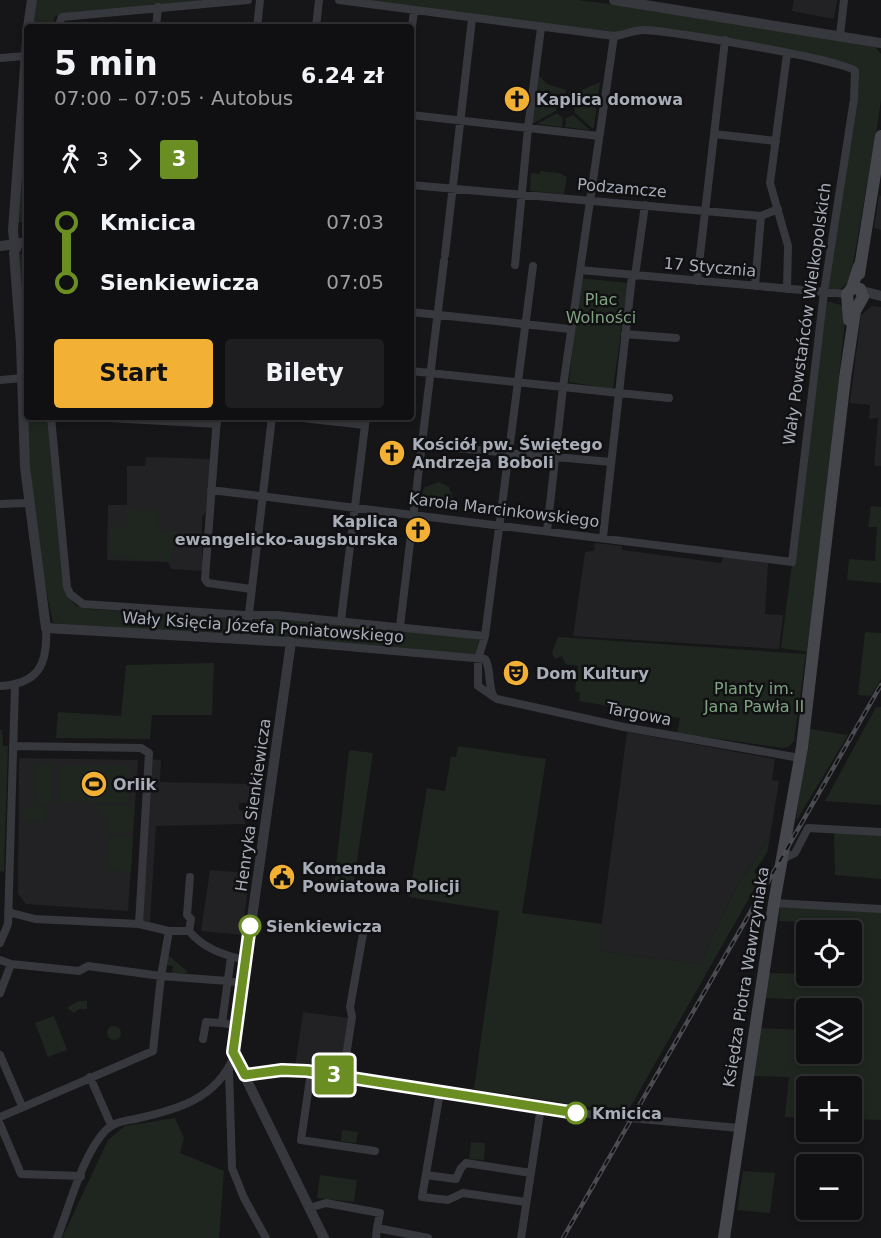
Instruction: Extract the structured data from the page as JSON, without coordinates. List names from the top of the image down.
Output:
{
  "streets": {
    "main road": ["Księdza Piotra Wawrzyniaka"],
    "street": [
      "Podzamcze",
      "17 Stycznia",
      "Wały Powstańców Wielkopolskich",
      "Karola Marcinkowskiego",
      "Wały Księcia Józefa Poniatowskiego",
      "Targowa",
      "Henryka Sienkiewicza"
    ]
  },
  "crossings": [
    ["17 Stycznia", "Wały Powstańców Wielkopolskich"],
    ["Wały Powstańców Wielkopolskich", "Karola Marcinkowskiego"],
    ["Wały Księcia Józefa Poniatowskiego", "Targowa"],
    ["Wały Księcia Józefa Poniatowskiego", "Henryka Sienkiewicza"],
    ["Targowa", "Księdza Piotra Wawrzyniaka"]
  ],
  "parks": ["Plac Wolności", "Planty im. Jana Pawła II"],
  "places": {
    "church": ["Kaplica domowa", "Kościół pw. Świętego Andrzeja Boboli", "Kaplica ewangelicko-augsburska"],
    "theatre": ["Dom Kultury"],
    "sports": ["Orlik"],
    "public building": ["Komenda Powiatowa Policji"],
    "other": ["Sienkiewicza", "Kmicica"]
  },
  "lines": ["bus line 3"],
  "page": {
    "on_map": "3",
    "heading": ["5 min", "07:00 – 07:05 · Autobus", "6.24 zł"],
    "legs": ["3", "3"],
    "list": [
      {
        "name": "Kmicica",
        "value": "07:03"
      },
      {
        "name": "Sienkiewicza",
        "value": "07:05"
      }
    ],
    "buttons": ["Start", "Bilety"],
    "map_buttons": ["+", "−"]
  }
}
